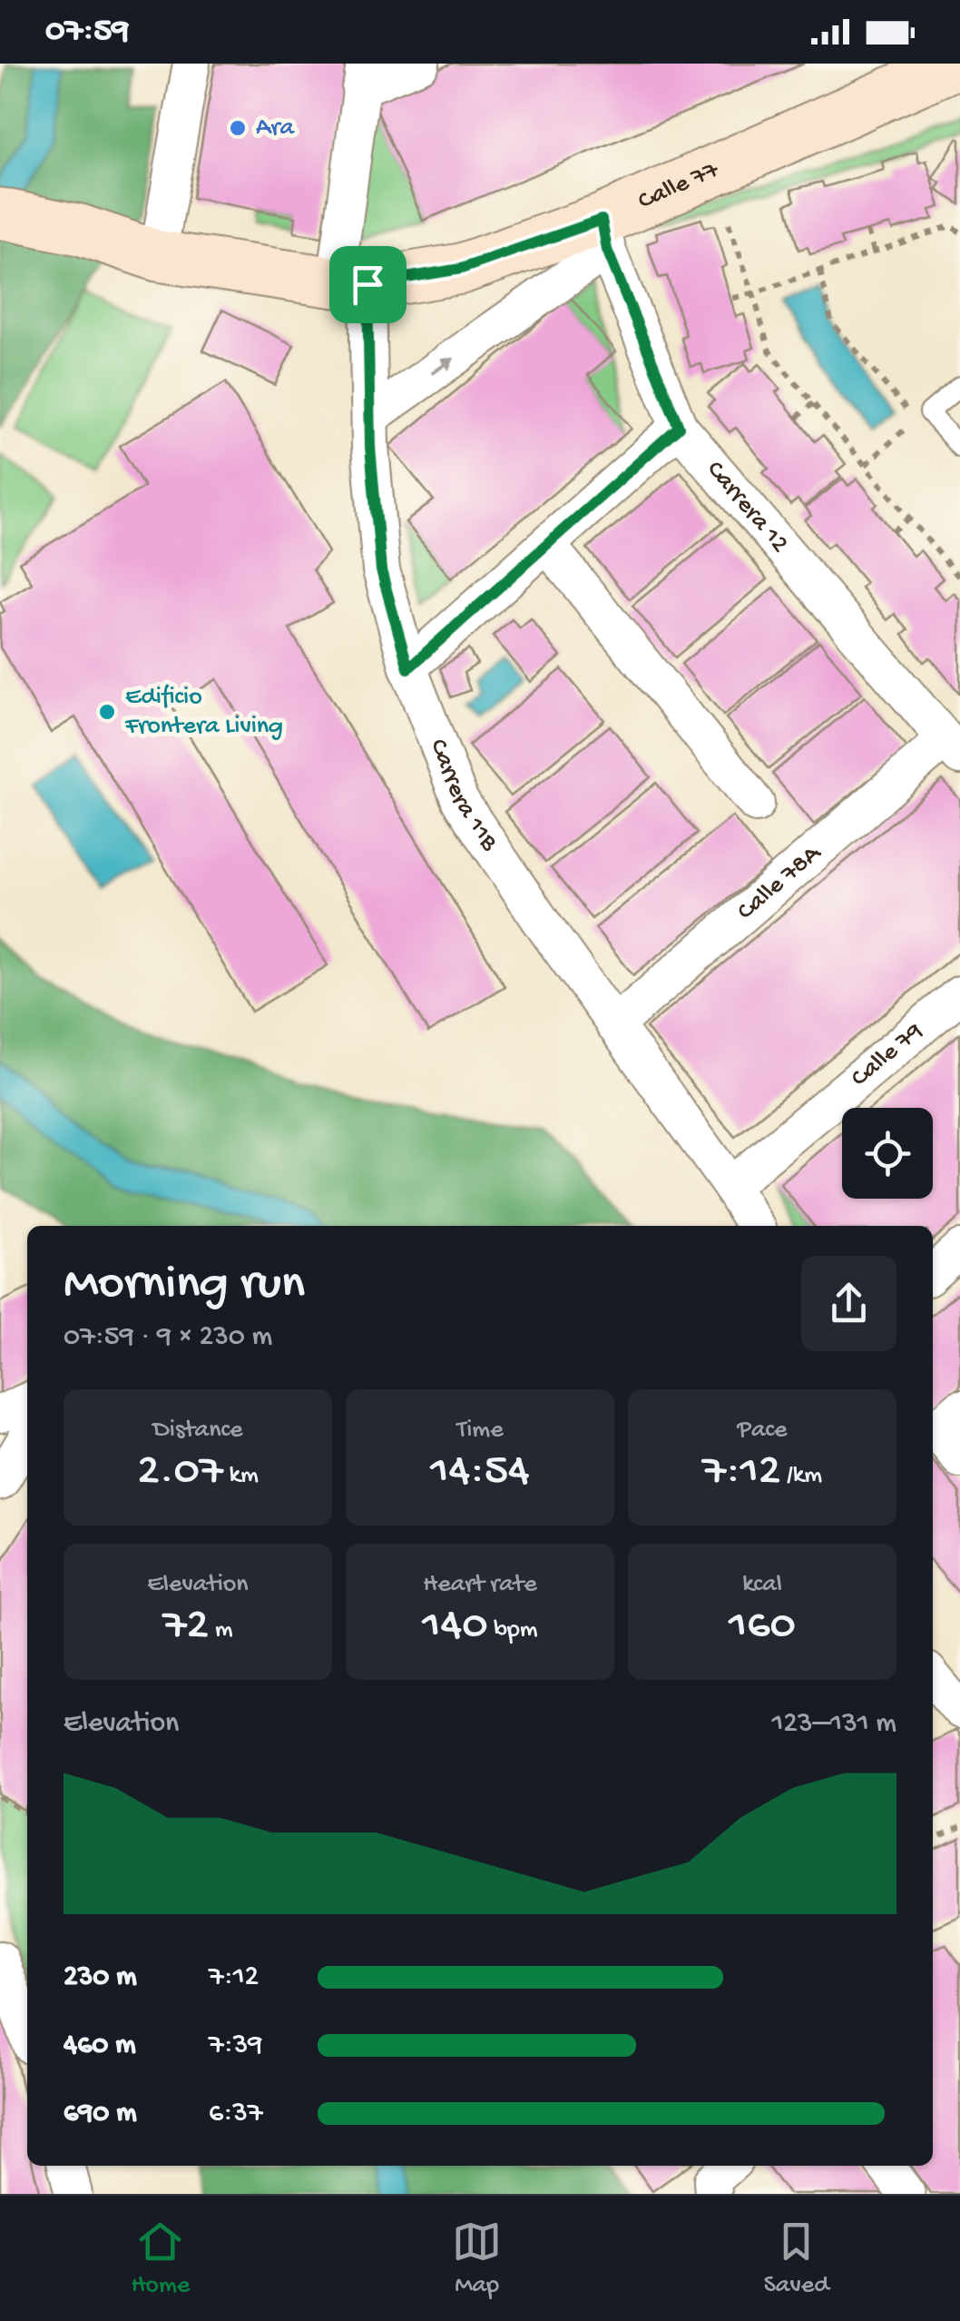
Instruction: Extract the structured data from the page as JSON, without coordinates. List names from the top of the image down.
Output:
{
  "streets": {
    "street": [
      "Calle 77",
      "Carrera 12",
      "Carrera 11B",
      "Calle 78A",
      "Calle 79"
    ]
  },
  "crossings": [
    ["Calle 77", "Carrera 12"],
    ["Calle 77", "Carrera 11B"],
    ["Carrera 12", "Calle 78A"],
    ["Carrera 11B", "Calle 78A"],
    ["Carrera 11B", "Calle 79"]
  ],
  "places": ["Ara", "Edificio Frontera Living"],
  "page": {
    "status": "07:59",
    "heading": ["Morning run", "07:59 · 9 × 230 m"],
    "stats": [
      ["Distance", "2.07 km"],
      ["Time", "14:54"],
      ["Pace", "7:12 /km"],
      ["Elevation", "72 m"],
      ["Heart rate", "140 bpm"],
      ["kcal", "160"]
    ],
    "chart": ["Elevation", "123–131 m"],
    "list": [
      {
        "name": "230 m",
        "note": "7:12"
      },
      {
        "name": "460 m",
        "note": "7:39"
      },
      {
        "name": "690 m",
        "note": "6:37"
      }
    ],
    "tabs": ["Home", "Map", "Saved"]
  }
}
